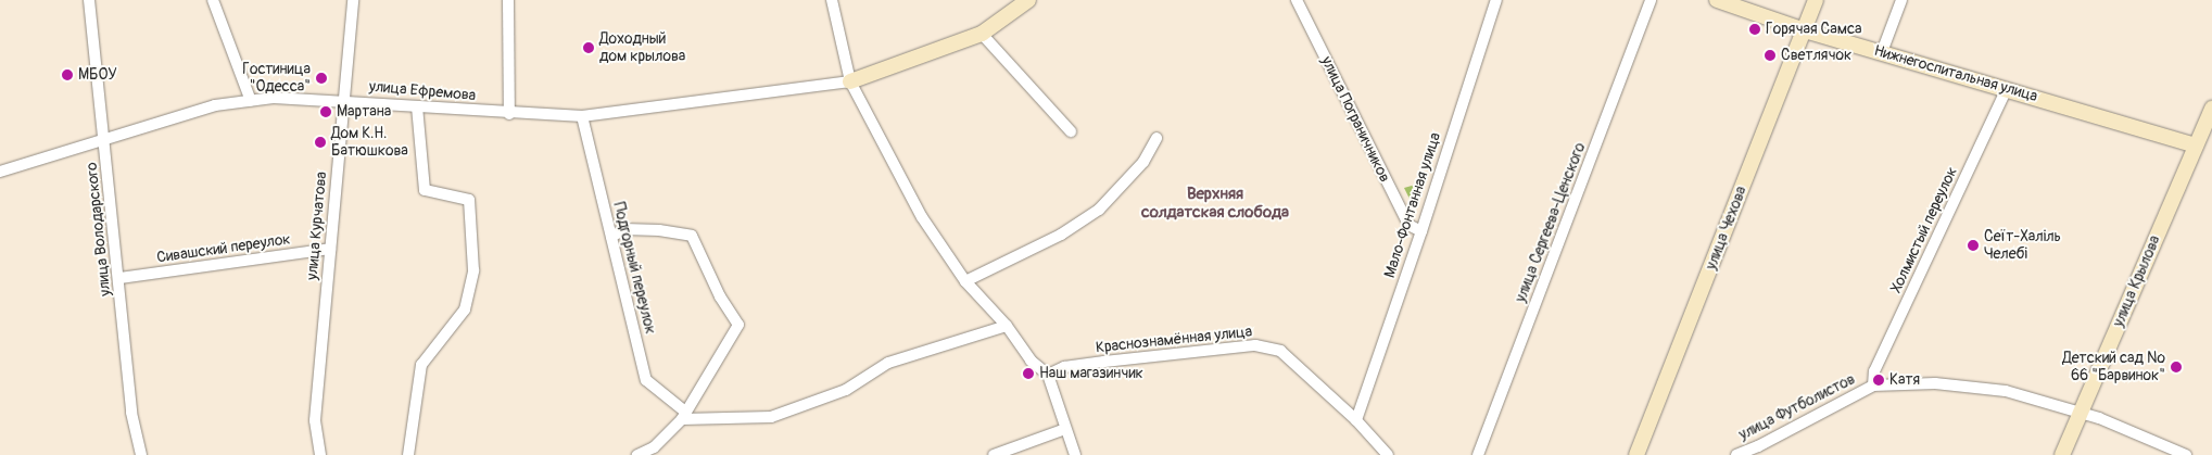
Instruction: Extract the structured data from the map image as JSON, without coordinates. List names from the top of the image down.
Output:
{
  "streets": {
    "main road": ["Нижнегоспитальная улица", "улица Чехова", "улица Крылова"],
    "street": [
      "улица Ефремова",
      "улица Пограничников",
      "Мало-Фонтанная улица",
      "улица Сергеева-Ценского",
      "улица Курчатова",
      "улица Володарского",
      "Холмистый переулок",
      "Сивашский переулок",
      "Подгорный переулок",
      "Краснознамённая улица",
      "улица Футболистов"
    ]
  },
  "crossings": [
    ["Нижнегоспитальная улица", "улица Чехова"],
    ["Нижнегоспитальная улица", "Холмистый переулок"],
    ["Нижнегоспитальная улица", "улица Крылова"],
    ["улица Ефремова", "улица Курчатова"],
    ["улица Ефремова", "улица Володарского"],
    ["улица Ефремова", "Подгорный переулок"],
    ["улица Пограничников", "Мало-Фонтанная улица"],
    ["Мало-Фонтанная улица", "Краснознамённая улица"],
    ["улица Курчатова", "Сивашский переулок"],
    ["улица Володарского", "Сивашский переулок"],
    ["Холмистый переулок", "улица Футболистов"],
    ["улица Крылова", "улица Футболистов"]
  ],
  "districts": ["Верхняя солдатская слобода"],
  "places": [
    "Горячая Самса",
    "Доходный дом крылова",
    "Светлячок",
    "МБОУ",
    "Гостиница \"Одесса\"",
    "Мартана",
    "Дом К.Н. Батюшкова",
    "Сеїт-Халіль Челебі",
    "Детский сад № 66 \"Барвинок\"",
    "Наш магазинчик",
    "Катя"
  ]
}
